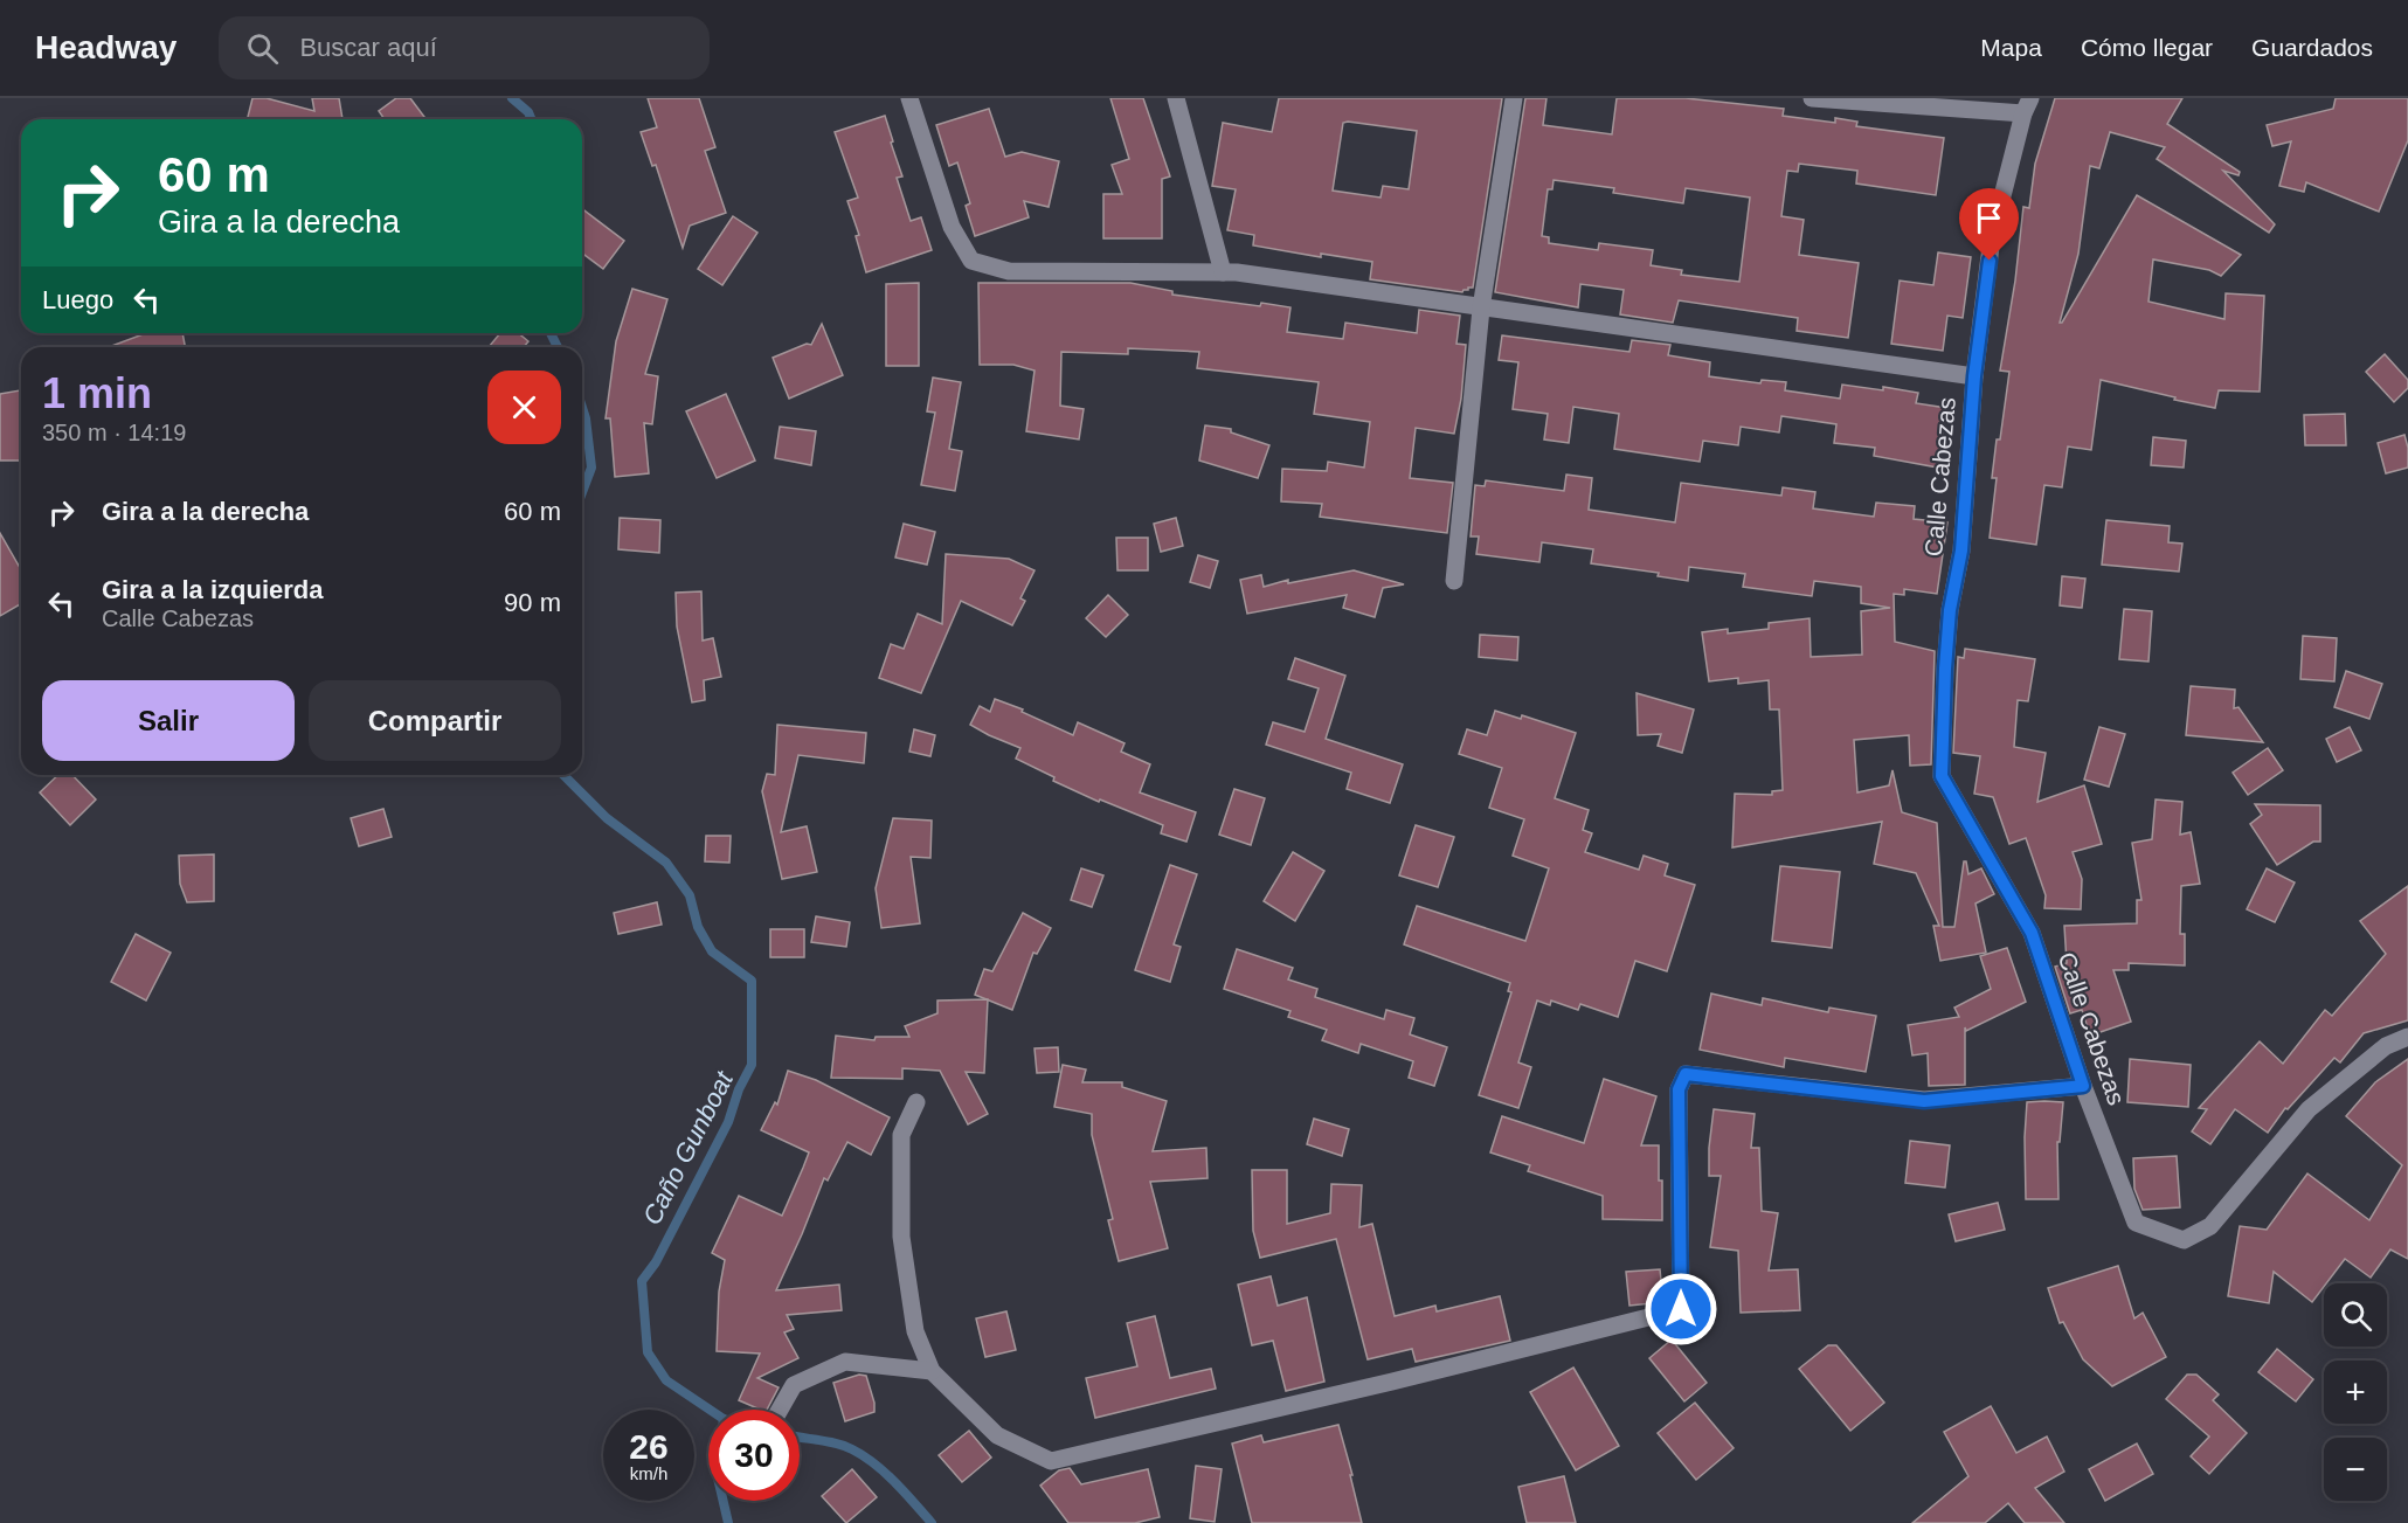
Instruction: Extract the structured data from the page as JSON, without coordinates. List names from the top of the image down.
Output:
{
  "streets": {
    "street": ["Calle Cabezas"]
  },
  "water": ["Caño Gunboat"],
  "page": {
    "header": "Headway",
    "search": "Buscar aquí",
    "nav": ["Mapa", "Cómo llegar", "Guardados"],
    "turn": ["60 m", "Gira a la derecha"],
    "then": "Luego",
    "heading": ["1 min", "350 m · 14:19"],
    "list": [
      {
        "name": "Gira a la derecha",
        "value": "60 m"
      },
      {
        "name": "Gira a la izquierda",
        "note": "Calle Cabezas",
        "value": "90 m"
      }
    ],
    "buttons": ["Salir", "Compartir"],
    "map_buttons": ["+", "−"],
    "speed": "26 km/h",
    "limit": "30"
  }
}
